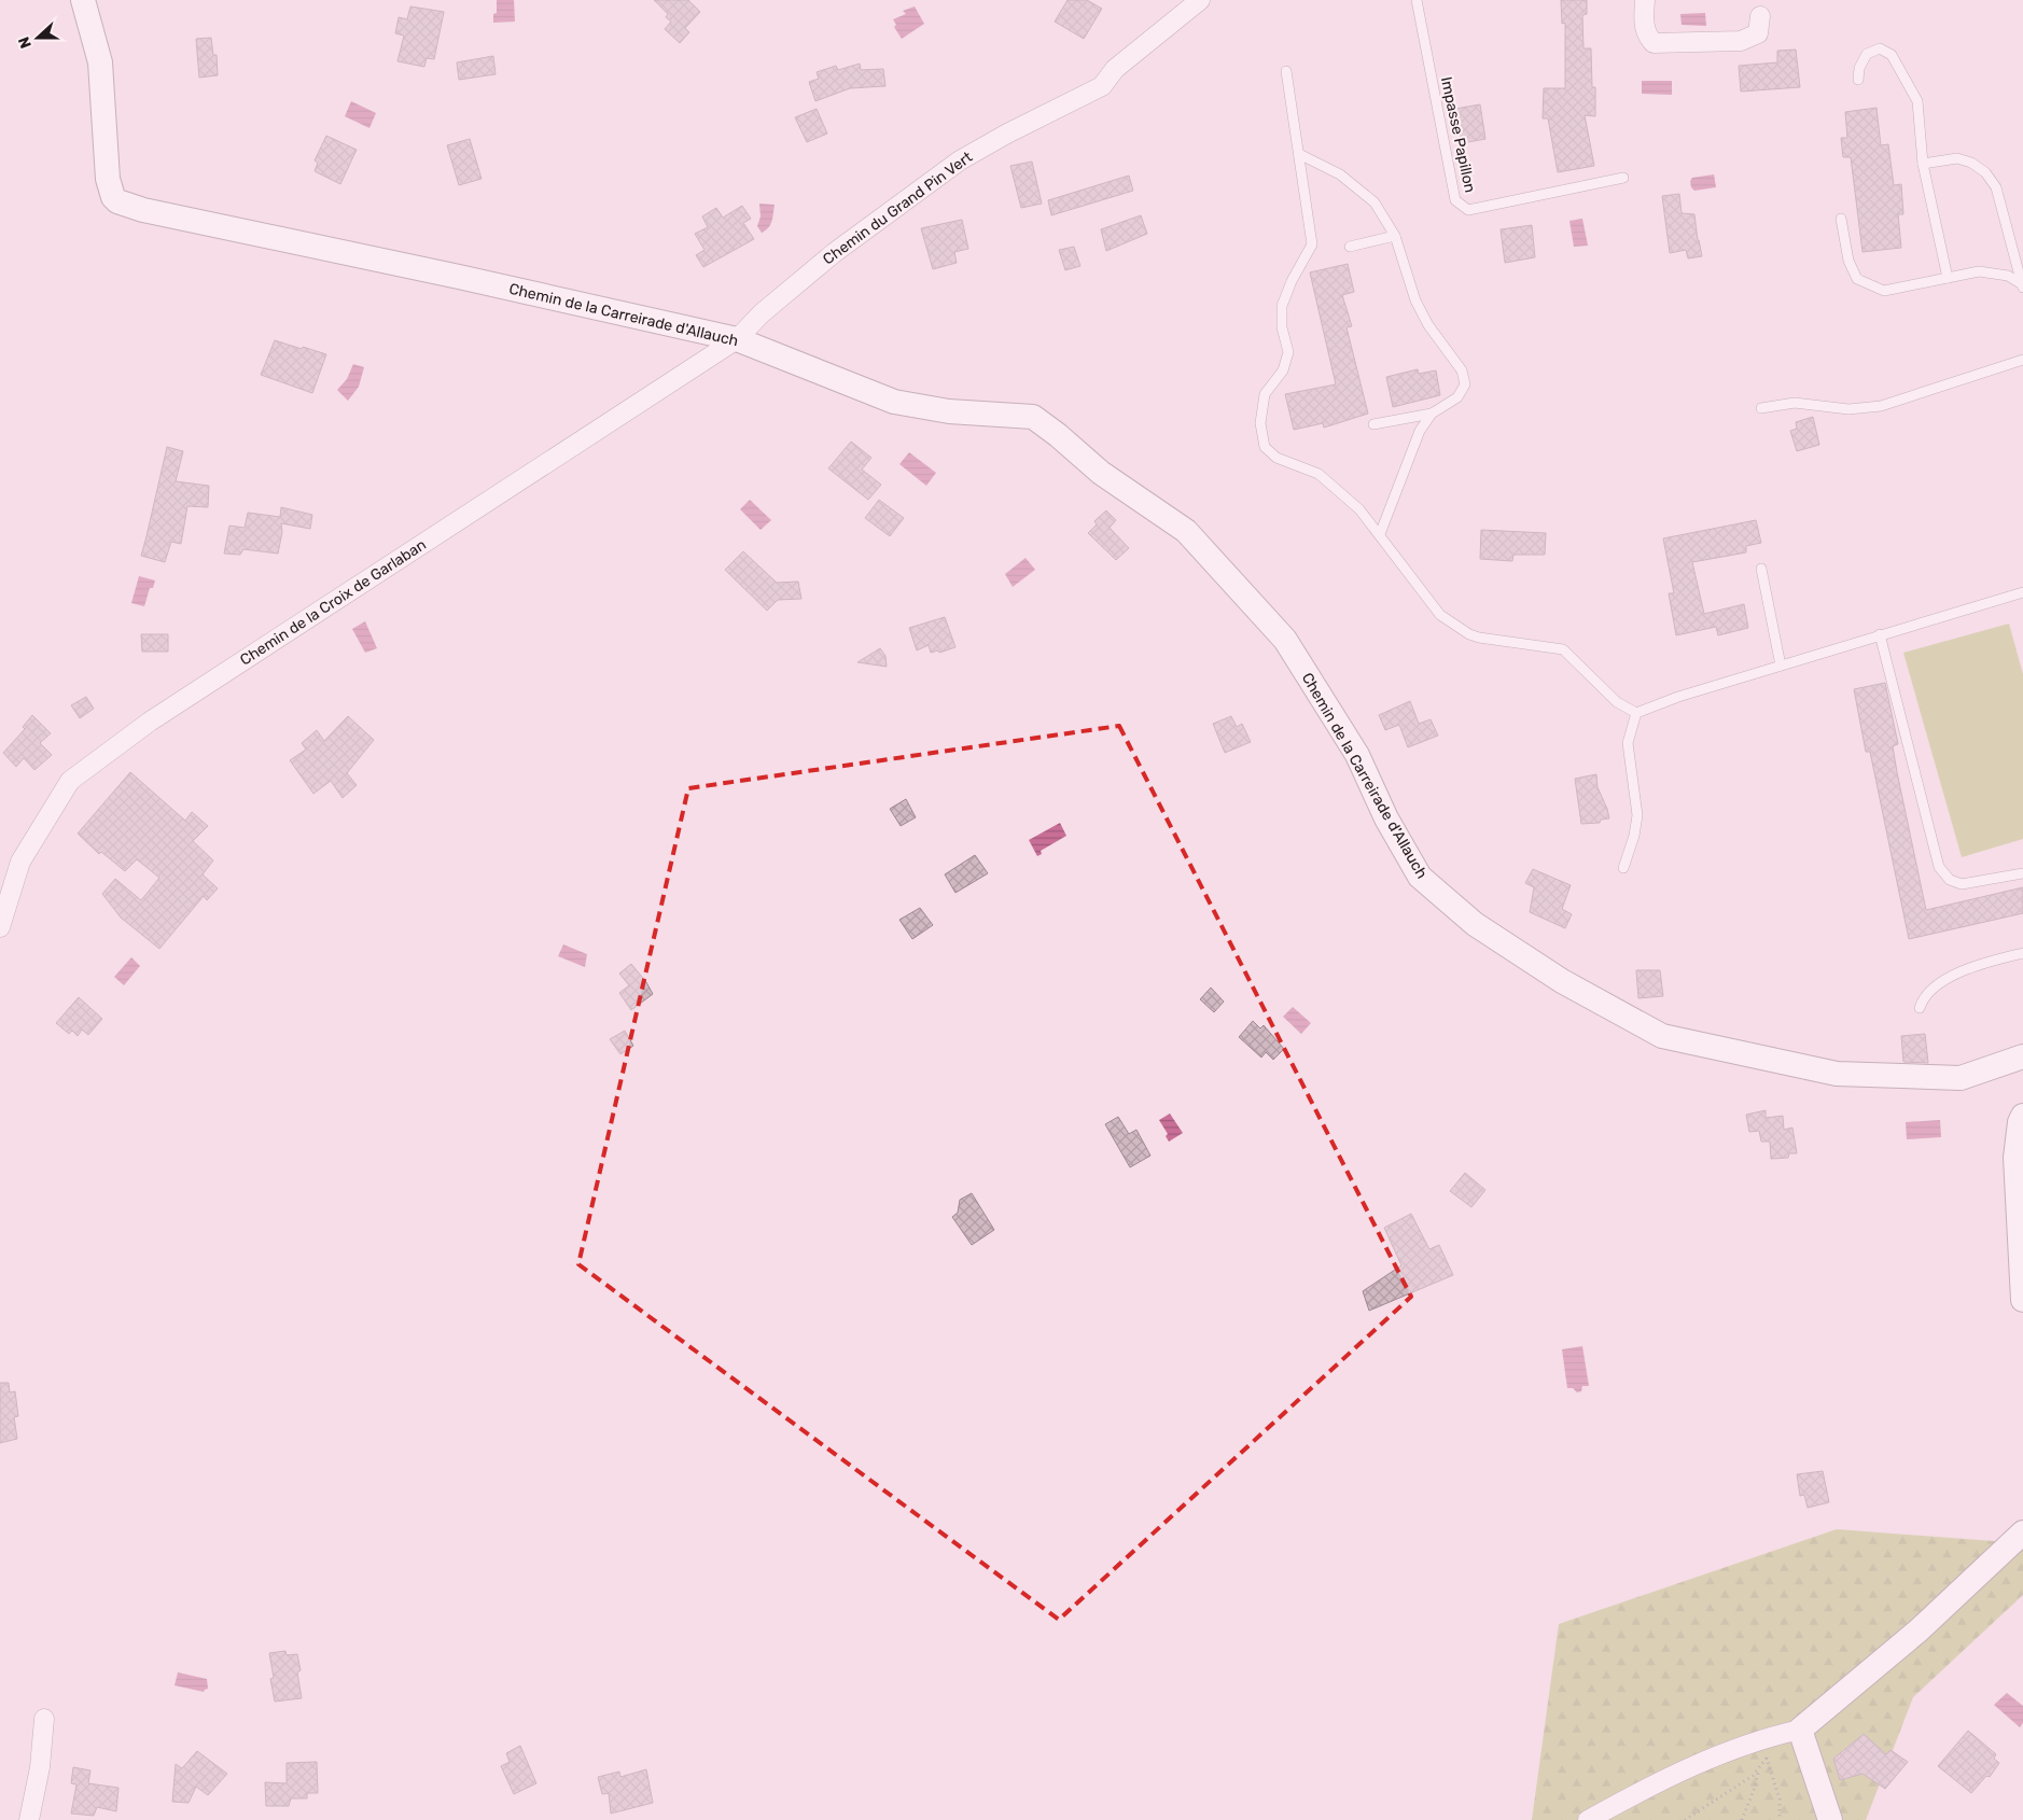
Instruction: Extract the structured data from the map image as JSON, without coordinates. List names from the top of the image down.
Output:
{
  "streets": {
    "street": ["Chemin du Grand Pin Vert", "Chemin de la Carreirade d'Allauch", "Chemin de la Croix de Garlaban"],
    "lane": ["Impasse Papillon"]
  },
  "crossings": [
    ["Chemin du Grand Pin Vert", "Chemin de la Carreirade d'Allauch"],
    ["Chemin du Grand Pin Vert", "Chemin de la Croix de Garlaban"],
    ["Chemin de la Carreirade d'Allauch", "Chemin de la Croix de Garlaban"]
  ],
  "north": "left"
}
